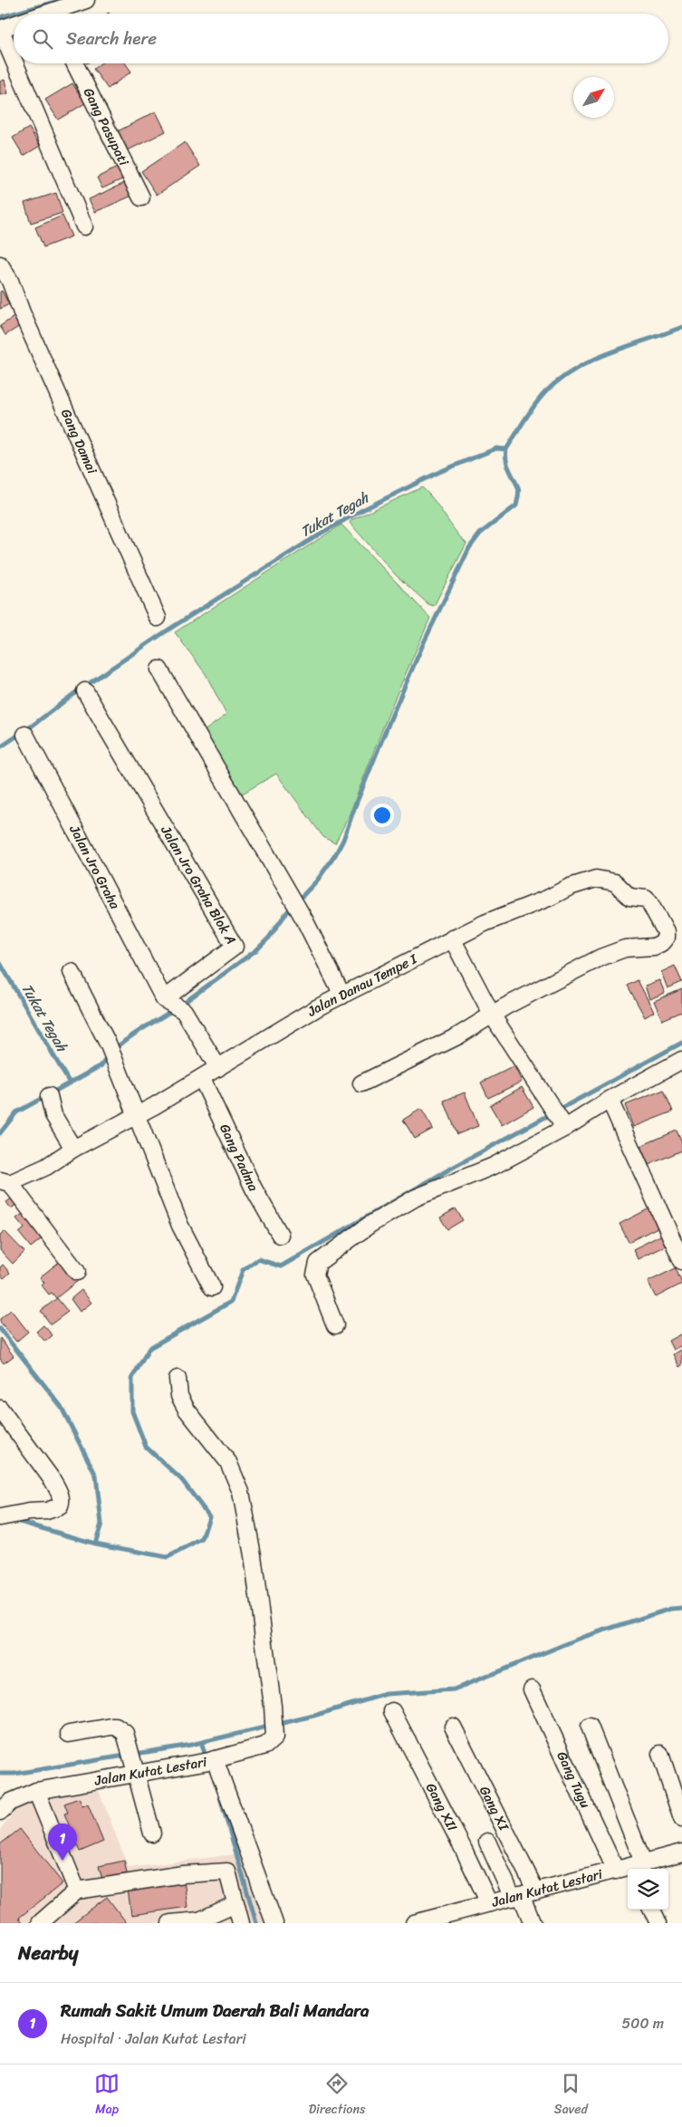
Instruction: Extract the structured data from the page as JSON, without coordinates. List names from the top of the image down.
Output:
{
  "streets": {
    "street": [
      "Gang Pasupati",
      "Gang Damai",
      "Jalan Jro Graha",
      "Jalan Jro Graha Blok A",
      "Jalan Danau Tempe I",
      "Gang Padma",
      "Jalan Kutat Lestari",
      "Gang Tugu",
      "Gang XII",
      "Gang XI"
    ]
  },
  "crossings": [
    ["Jalan Jro Graha", "Jalan Jro Graha Blok A"],
    ["Jalan Danau Tempe I", "Gang Padma"],
    ["Jalan Kutat Lestari", "Gang Tugu"],
    ["Jalan Kutat Lestari", "Gang XII"],
    ["Jalan Kutat Lestari", "Gang XI"]
  ],
  "water": ["Tukat Tegah"],
  "north": "top right",
  "page": {
    "search": "Search here",
    "pins": "1",
    "heading": "Nearby",
    "list": [
      {
        "mark": "1",
        "name": "Rumah Sakit Umum Daerah Bali Mandara",
        "note": "Hospital · Jalan Kutat Lestari",
        "value": "500 m"
      }
    ],
    "nav": ["Map", "Directions", "Saved"]
  }
}
